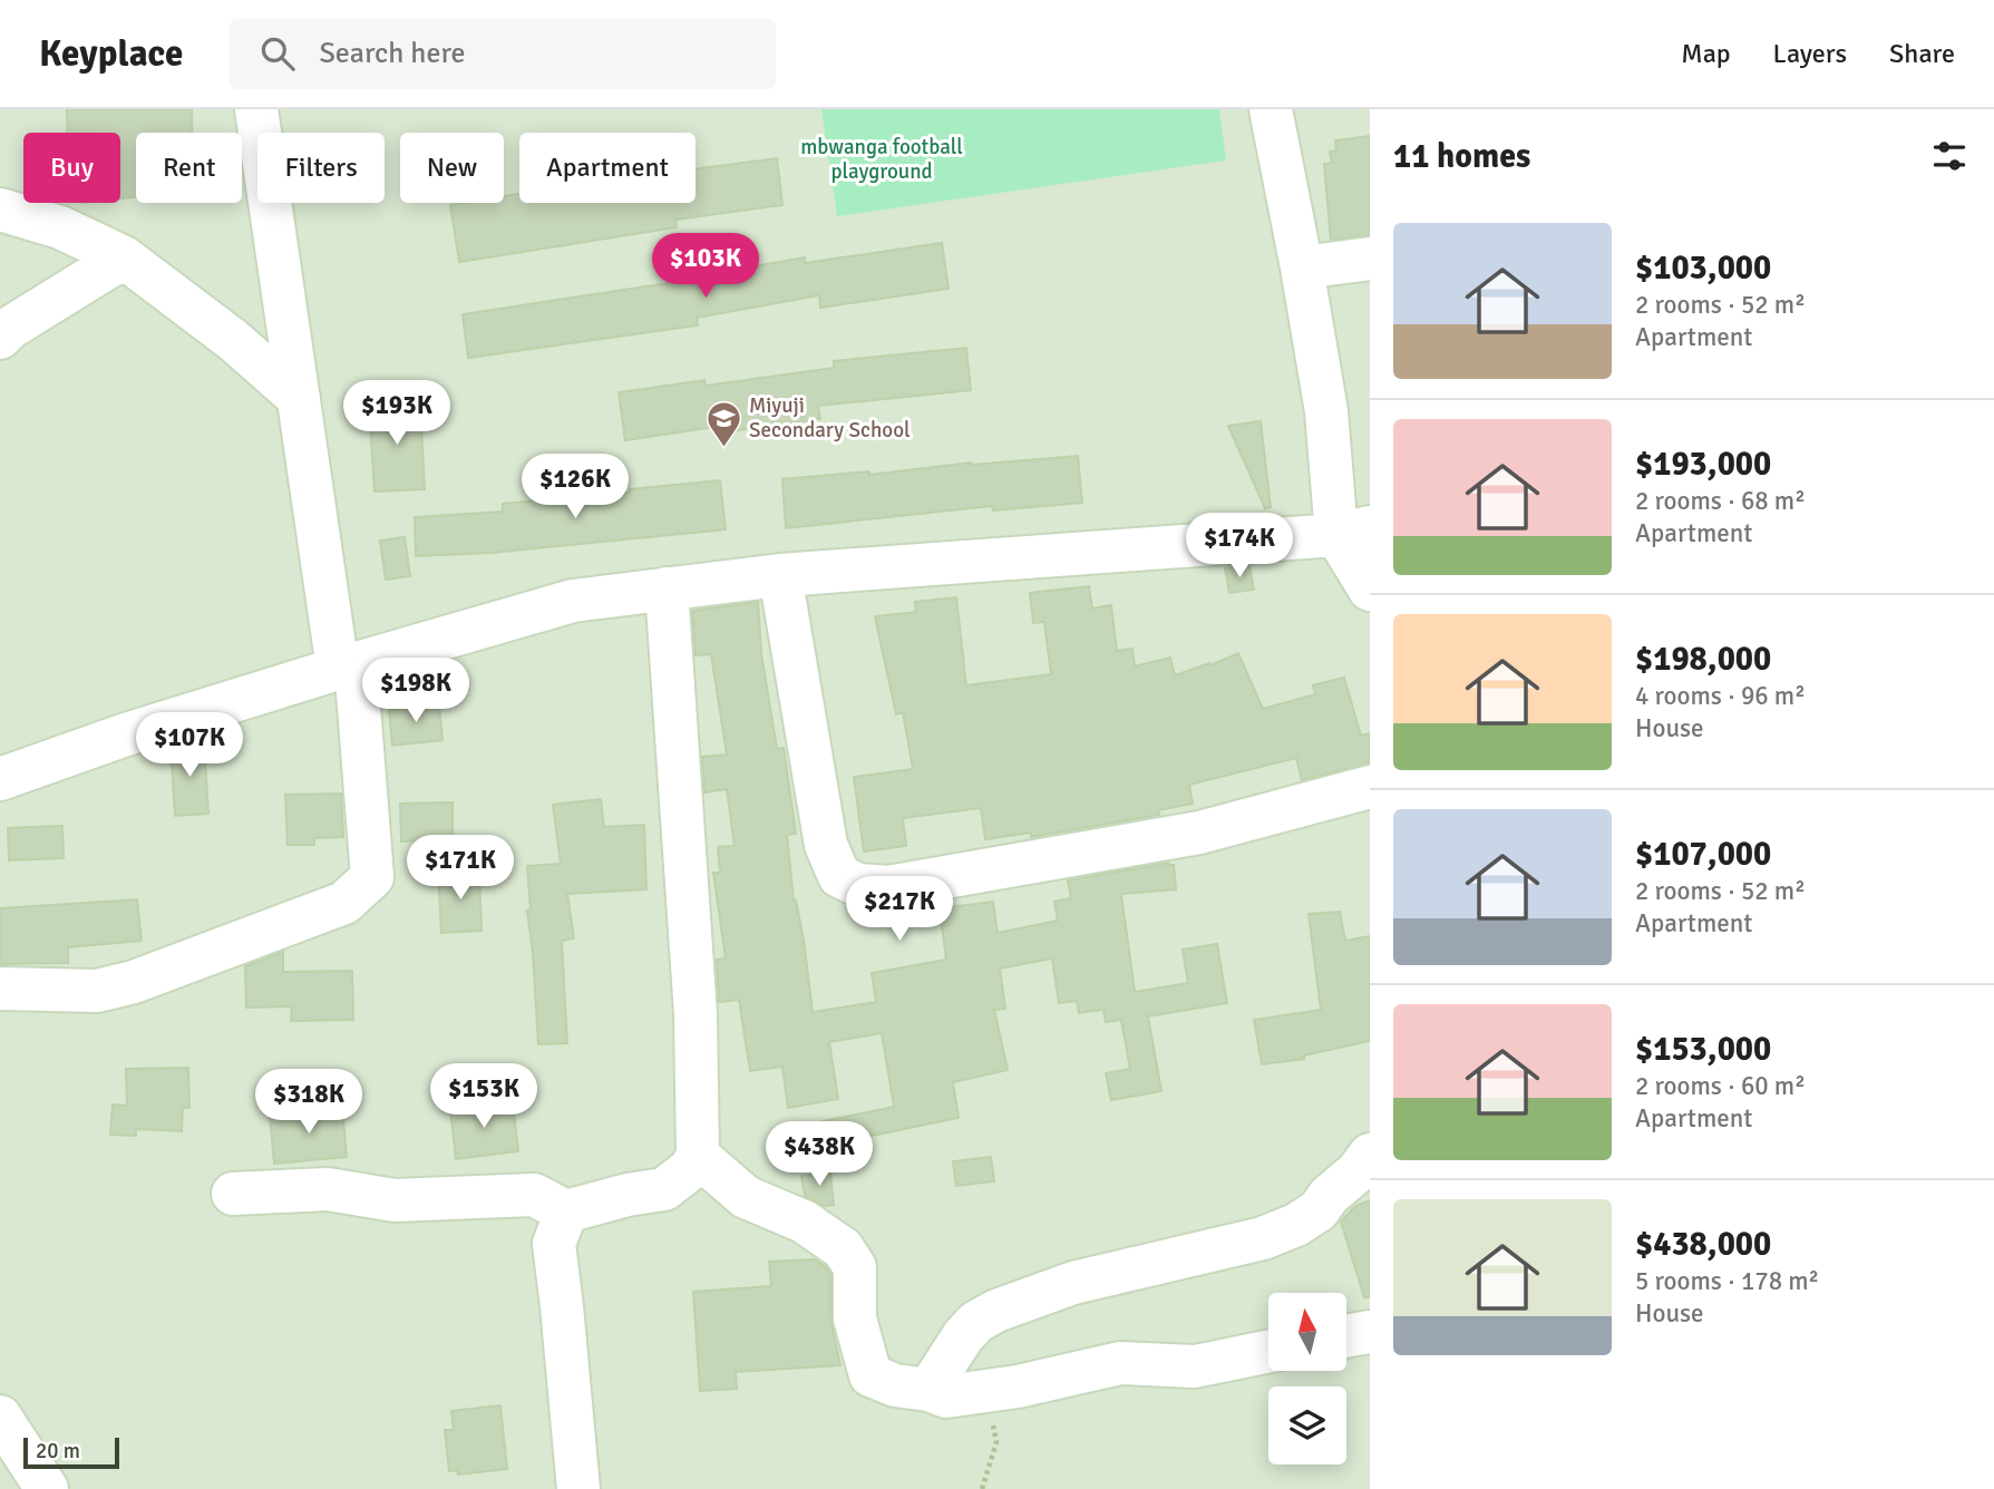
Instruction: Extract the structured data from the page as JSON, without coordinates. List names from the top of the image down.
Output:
{
  "parks": ["mbwanga football playground"],
  "places": {
    "school or university": ["Miyuji Secondary School"]
  },
  "scale_bar": "20 m",
  "north": "top",
  "page": {
    "header": "Keyplace",
    "search": "Search here",
    "nav": ["Map", "Layers", "Share"],
    "heading": "11 homes",
    "chip": [
      "Buy",
      "Rent",
      "Filters",
      "New",
      "Apartment"
    ],
    "list": [
      {
        "name": "$103,000",
        "note": "2 rooms · 52 m² · Apartment"
      },
      {
        "name": "$193,000",
        "note": "2 rooms · 68 m² · Apartment"
      },
      {
        "name": "$198,000",
        "note": "4 rooms · 96 m² · House"
      },
      {
        "name": "$107,000",
        "note": "2 rooms · 52 m² · Apartment"
      },
      {
        "name": "$153,000",
        "note": "2 rooms · 60 m² · Apartment"
      },
      {
        "name": "$438,000",
        "note": "5 rooms · 178 m² · House"
      }
    ],
    "price": [
      "$103K",
      "$193K",
      "$126K",
      "$174K",
      "$198K",
      "$107K",
      "$171K",
      "$217K",
      "$153K",
      "$318K",
      "$438K"
    ],
    "scale": "20 m"
  }
}
